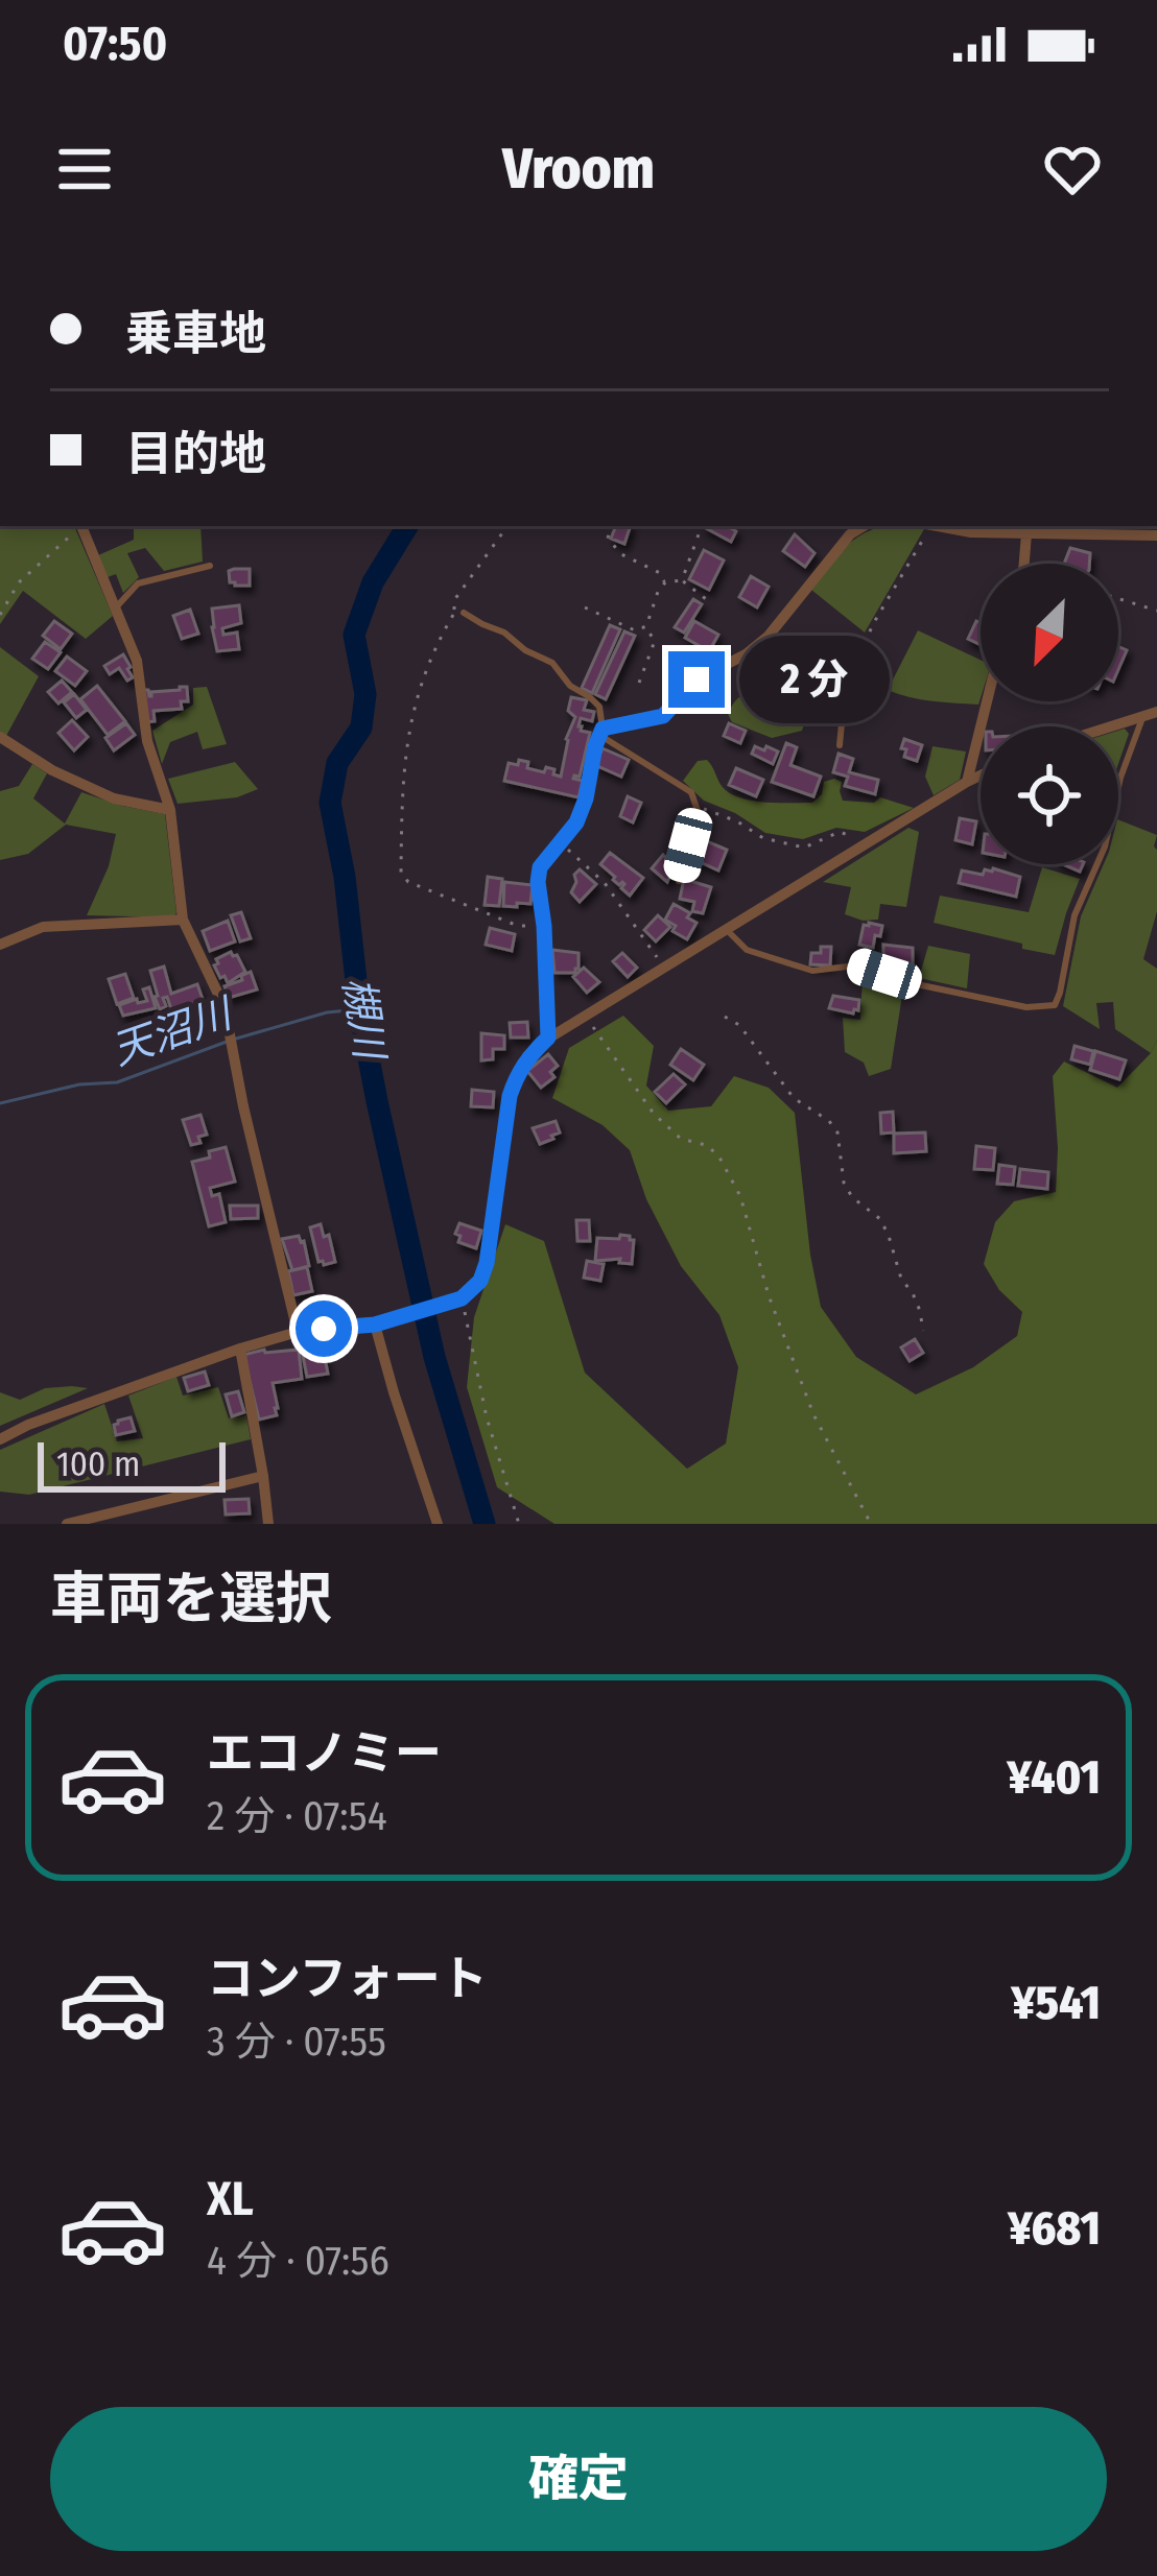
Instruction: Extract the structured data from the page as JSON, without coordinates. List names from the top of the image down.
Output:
{
  "water": ["槻川", "天沼川"],
  "scale_bar": "100 m",
  "north": "bottom left",
  "page": {
    "status": "07:50",
    "header": "Vroom",
    "banner": ["乗車地", "目的地"],
    "bubble": "2 分",
    "scale": "100 m",
    "heading": "車両を選択",
    "list": [
      {
        "name": "エコノミー",
        "note": "2 分 · 07:54",
        "value": "¥401"
      },
      {
        "name": "コンフォート",
        "note": "3 分 · 07:55",
        "value": "¥541"
      },
      {
        "name": "XL",
        "note": "4 分 · 07:56",
        "value": "¥681"
      }
    ],
    "buttons": "確定"
  }
}
